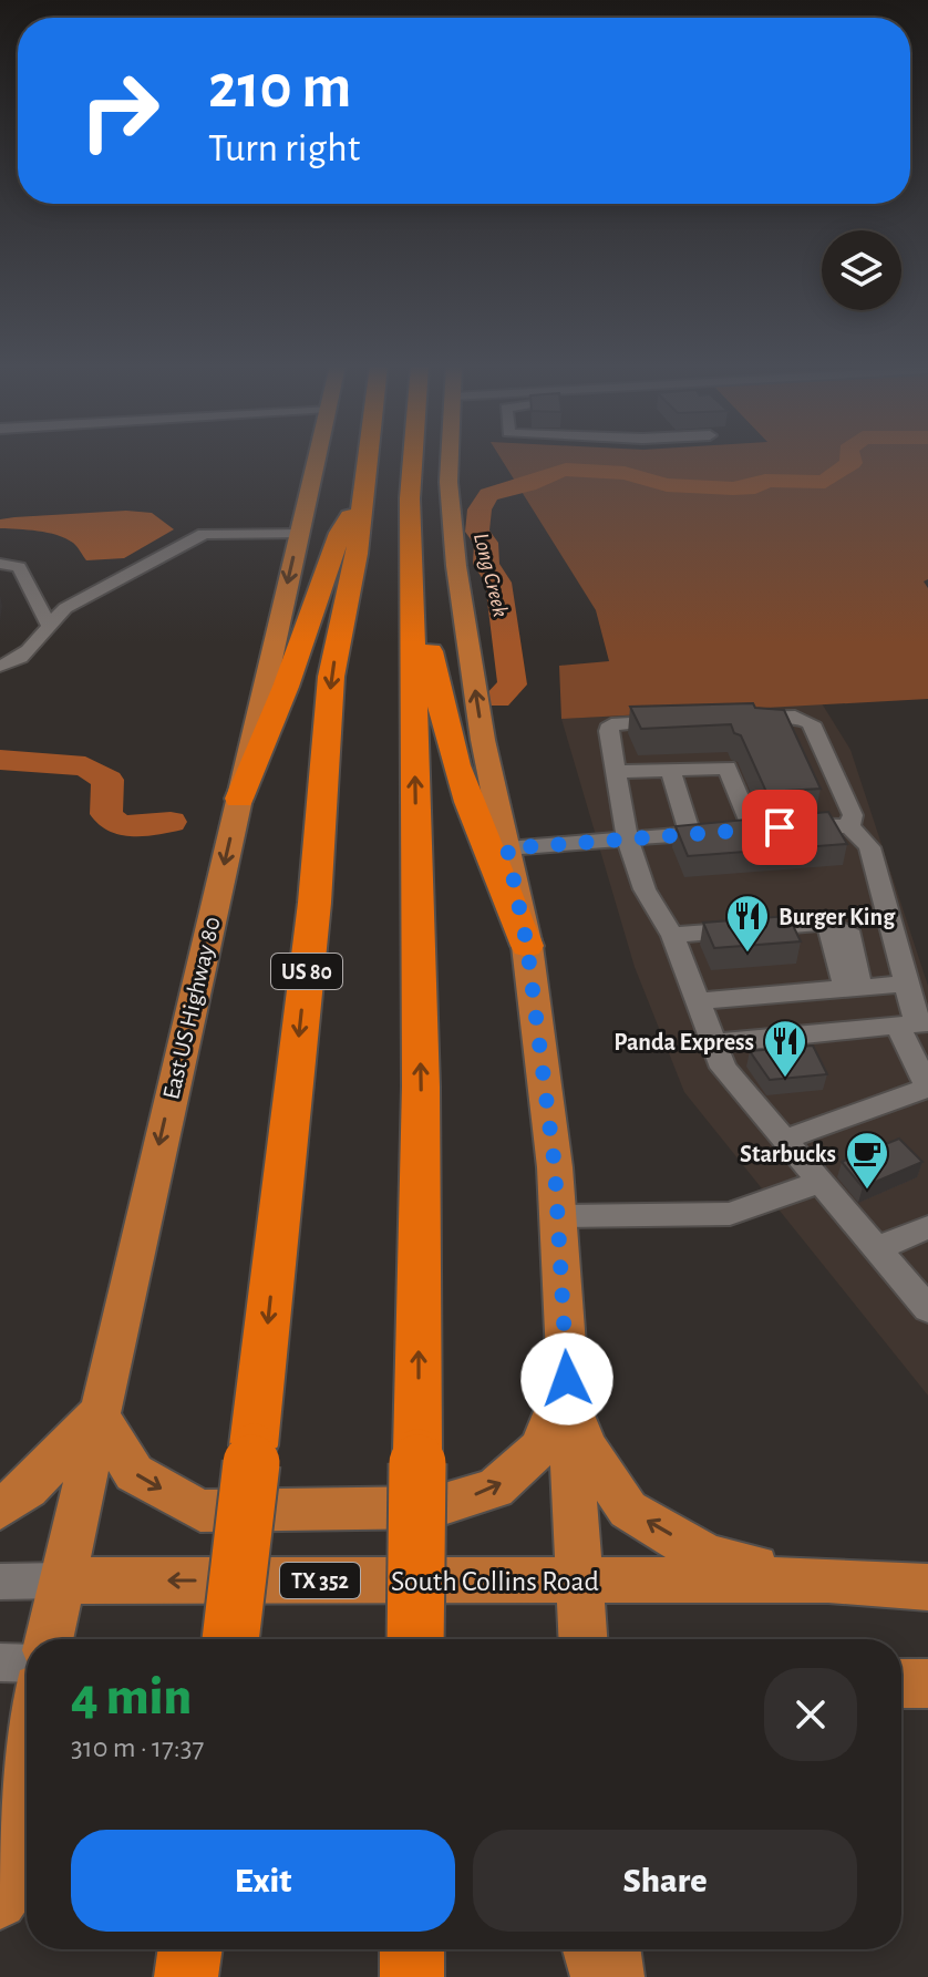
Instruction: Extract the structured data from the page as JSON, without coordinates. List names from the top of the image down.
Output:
{
  "streets": {
    "highway": ["US 80"],
    "main road": ["East US Highway 80", "TX 352", "South Collins Road"]
  },
  "crossings": [
    ["East US Highway 80", "South Collins Road"]
  ],
  "one_way": ["South Collins Road"],
  "water": ["Long Creek"],
  "places": {
    "restaurant": ["Burger King", "Panda Express"],
    "cafe": ["Starbucks"]
  },
  "page": {
    "turn": ["210 m", "Turn right"],
    "heading": ["4 min", "310 m · 17:37"],
    "buttons": ["Exit", "Share"]
  }
}
